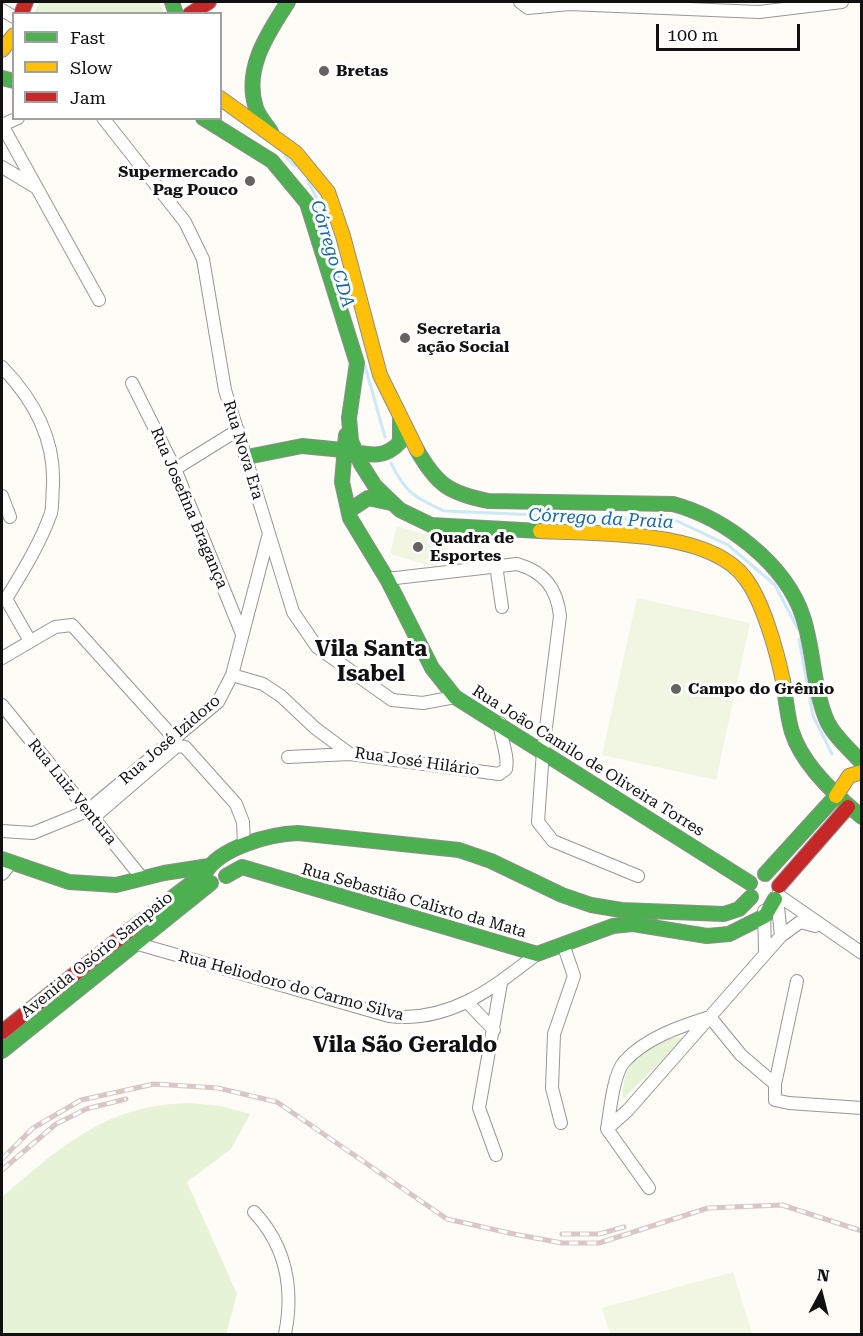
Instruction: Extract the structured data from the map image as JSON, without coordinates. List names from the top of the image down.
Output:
{
  "streets": {
    "street": [
      "Rua Nova Era",
      "Rua Josefina Bragança",
      "Rua José Izidoro",
      "Rua João Camilo de Oliveira Torres",
      "Rua José Hilário",
      "Rua Luiz Ventura",
      "Rua Sebastião Calixto da Mata",
      "Avenida Osório Sampaio",
      "Rua Heliodoro do Carmo Silva"
    ]
  },
  "crossings": [
    ["Rua Nova Era", "Rua José Izidoro"],
    ["Rua Nova Era", "Rua João Camilo de Oliveira Torres"],
    ["Rua Josefina Bragança", "Rua José Izidoro"],
    ["Rua José Izidoro", "Rua José Hilário"],
    ["Rua José Izidoro", "Rua Luiz Ventura"],
    ["Rua João Camilo de Oliveira Torres", "Rua José Hilário"],
    ["Rua João Camilo de Oliveira Torres", "Rua Sebastião Calixto da Mata"],
    ["Rua João Camilo de Oliveira Torres", "Avenida Osório Sampaio"],
    ["Rua Sebastião Calixto da Mata", "Avenida Osório Sampaio"],
    ["Rua Sebastião Calixto da Mata", "Rua Heliodoro do Carmo Silva"],
    ["Avenida Osório Sampaio", "Rua Heliodoro do Carmo Silva"]
  ],
  "districts": ["Vila Santa Isabel", "Vila São Geraldo"],
  "water": ["Córrego CDA", "Córrego da Praia"],
  "places": [
    "Bretas",
    "Supermercado Pag Pouco",
    "Secretaria ação Social",
    "Quadra de Esportes",
    "Campo do Grêmio"
  ],
  "legend": ["Fast", "Slow", "Jam"],
  "scale_bar": "100 m",
  "north": "top"
}
